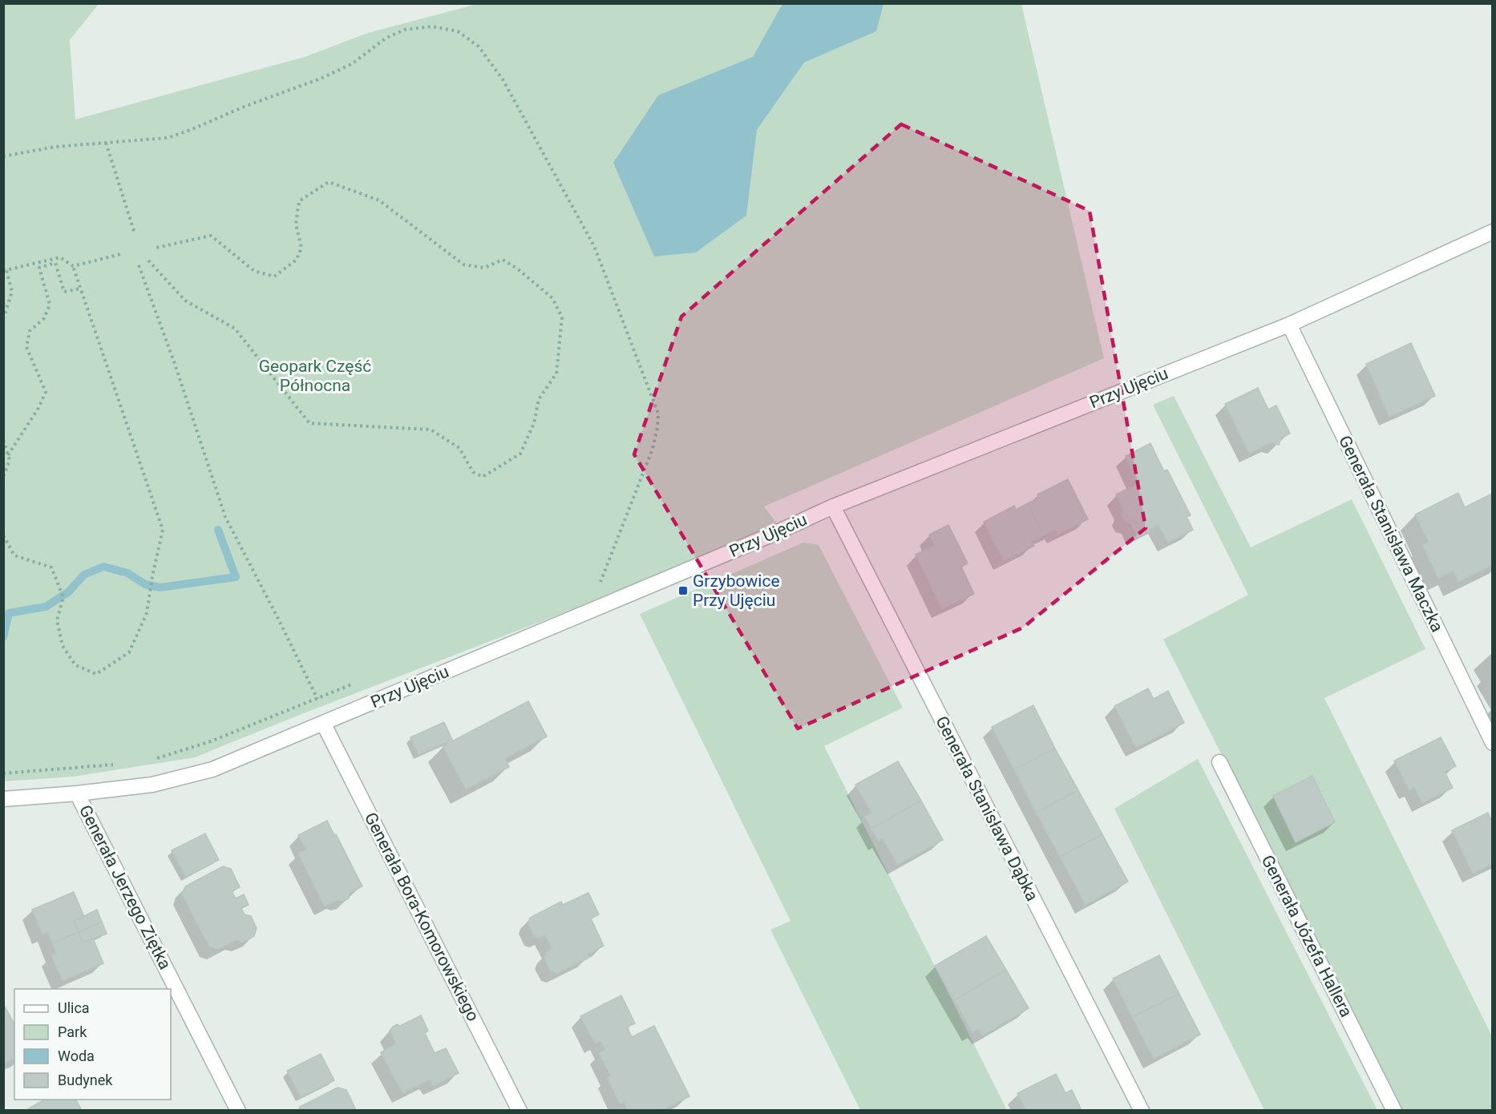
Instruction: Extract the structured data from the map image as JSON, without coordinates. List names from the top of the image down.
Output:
{
  "streets": {
    "street": [
      "Przy Ujęciu",
      "Generała Stanisława Maczka",
      "Generała Stanisława Dąbka",
      "Generała Jerzego Ziętka",
      "Generała Bora-Komorowskiego",
      "Generała Józefa Hallera"
    ]
  },
  "crossings": [
    ["Przy Ujęciu", "Generała Stanisława Maczka"],
    ["Przy Ujęciu", "Generała Stanisława Dąbka"],
    ["Przy Ujęciu", "Generała Jerzego Ziętka"],
    ["Przy Ujęciu", "Generała Bora-Komorowskiego"]
  ],
  "parks": ["Geopark Część Północna"],
  "places": {
    "transit": ["Grzybowice Przy Ujęciu"]
  },
  "legend": [
    "Ulica",
    "Park",
    "Woda",
    "Budynek"
  ]
}
